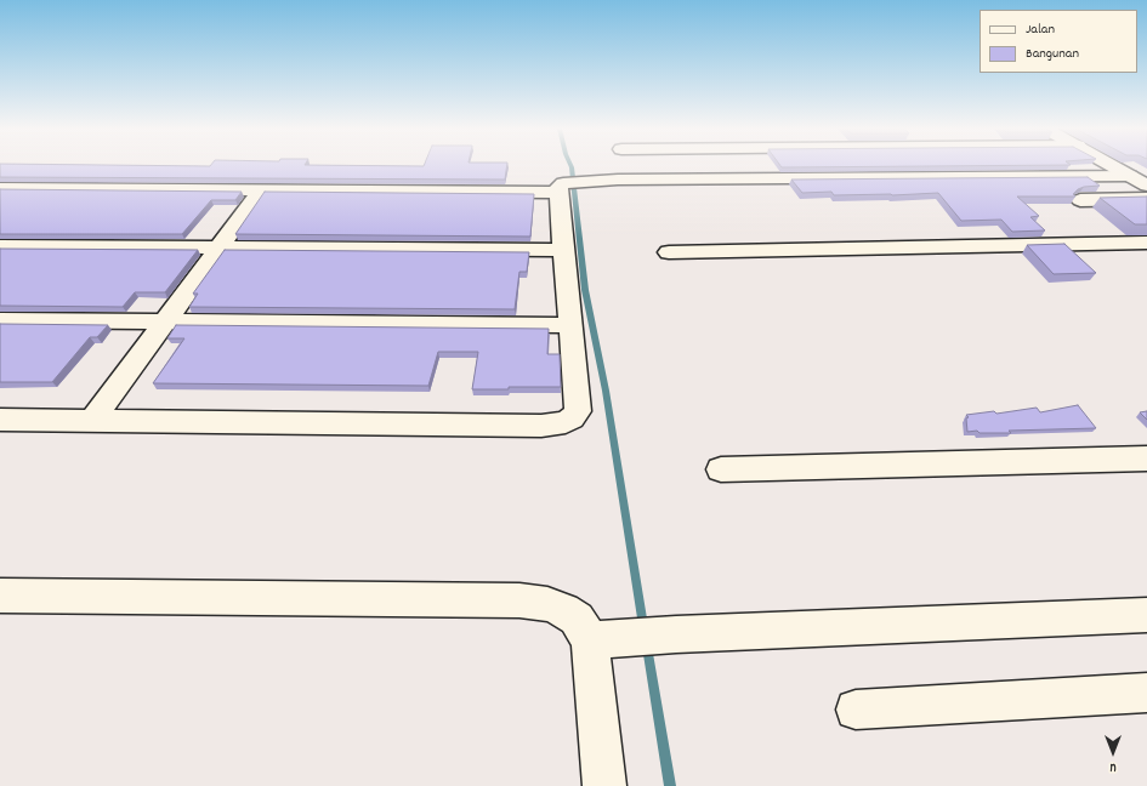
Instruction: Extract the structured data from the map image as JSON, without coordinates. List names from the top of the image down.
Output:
{
  "legend": ["Jalan", "Bangunan"],
  "north": "bottom"
}
